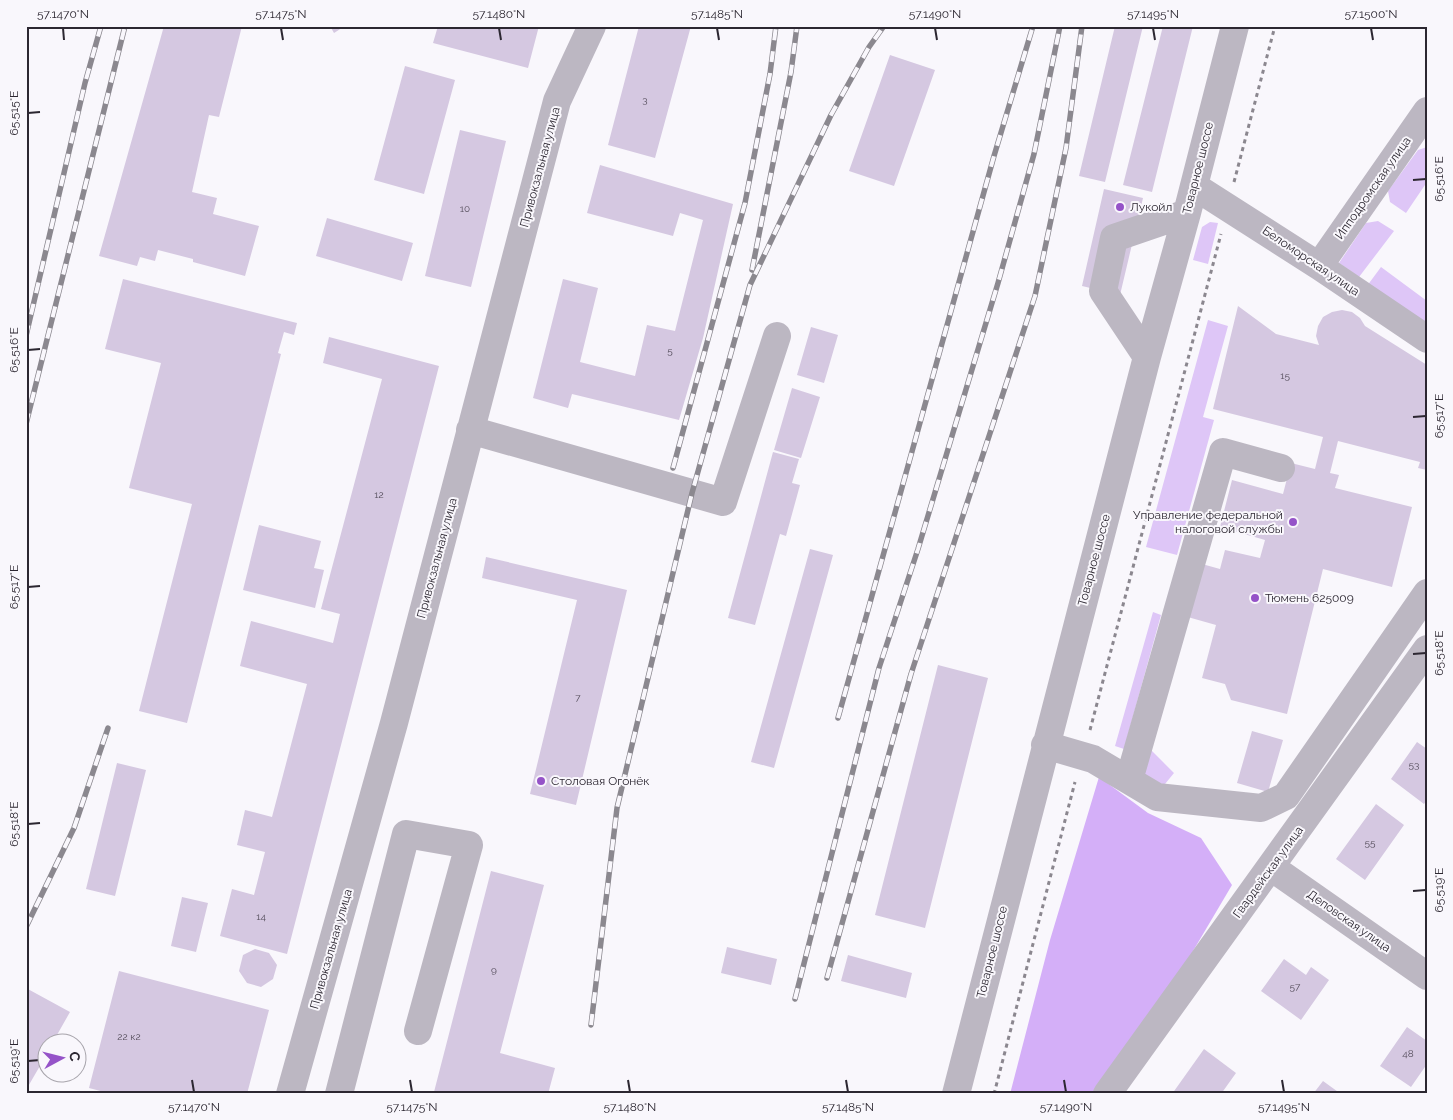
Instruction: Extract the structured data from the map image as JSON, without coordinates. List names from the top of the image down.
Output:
{
  "streets": {
    "street": [
      "Привокзальная улица",
      "Товарное шоссе",
      "Ипподромская улица",
      "Беломорская улица",
      "Гвардейская улица",
      "Деповская улица"
    ]
  },
  "crossings": [
    ["Товарное шоссе", "Беломорская улица"],
    ["Ипподромская улица", "Беломорская улица"],
    ["Гвардейская улица", "Деповская улица"]
  ],
  "places": [
    "Лукойл",
    "Управление федеральной налоговой службы",
    "Тюмень 625009",
    "Столовая Огонёк"
  ],
  "house_numbers": [
    "3",
    "10",
    "5",
    "15",
    "12",
    "7",
    "53",
    "55",
    "14",
    "9",
    "57",
    "22 к2",
    "48"
  ],
  "north": "right",
  "coordinates": [
    "57.1470°N",
    "57.1475°N",
    "57.1480°N",
    "57.1485°N",
    "57.1490°N",
    "57.1495°N",
    "57.1500°N",
    "65.515°E",
    "65.516°E",
    "65.517°E",
    "65.518°E",
    "65.519°E"
  ]
}
